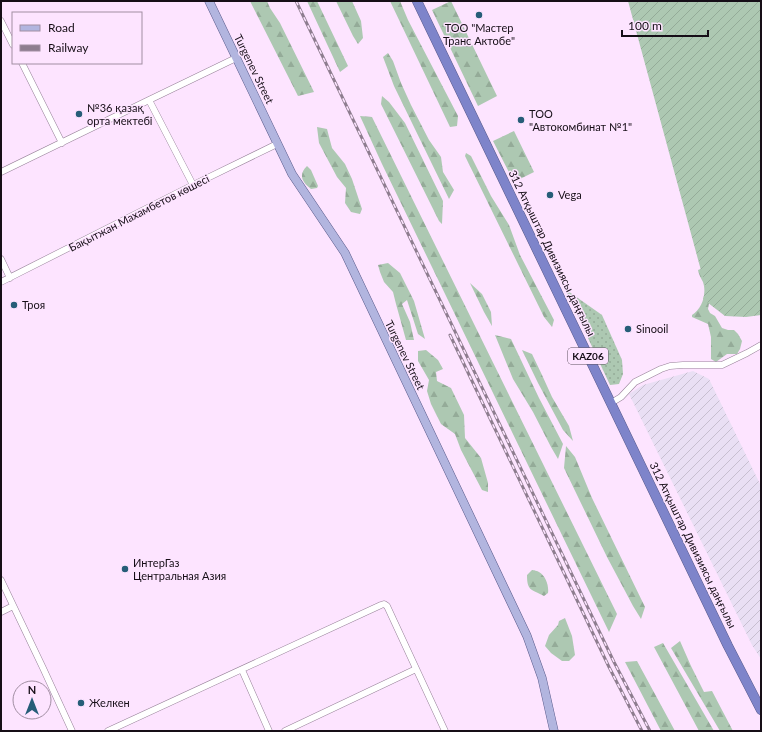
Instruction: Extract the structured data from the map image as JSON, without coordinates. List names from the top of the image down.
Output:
{
  "streets": {
    "highway": ["312 Атқыштар Дивизиясы даңғылы", "KАZ06"],
    "main road": ["Turgenev Street"],
    "street": ["Бақытжан Махамбетов көшесі"]
  },
  "crossings": [
    ["Turgenev Street", "Бақытжан Махамбетов көшесі"]
  ],
  "places": [
    "ТОО \"Мастер Транс Актобе\"",
    "№36 қазақ орта мектебі",
    "ТОО \"Автокомбинат №1\"",
    "Vega",
    "Троя",
    "Sinooil",
    "ИнтерГаз Центральная Азия",
    "Желкен"
  ],
  "legend": ["Road", "Railway"],
  "scale_bar": "100 m",
  "north": "top"
}
